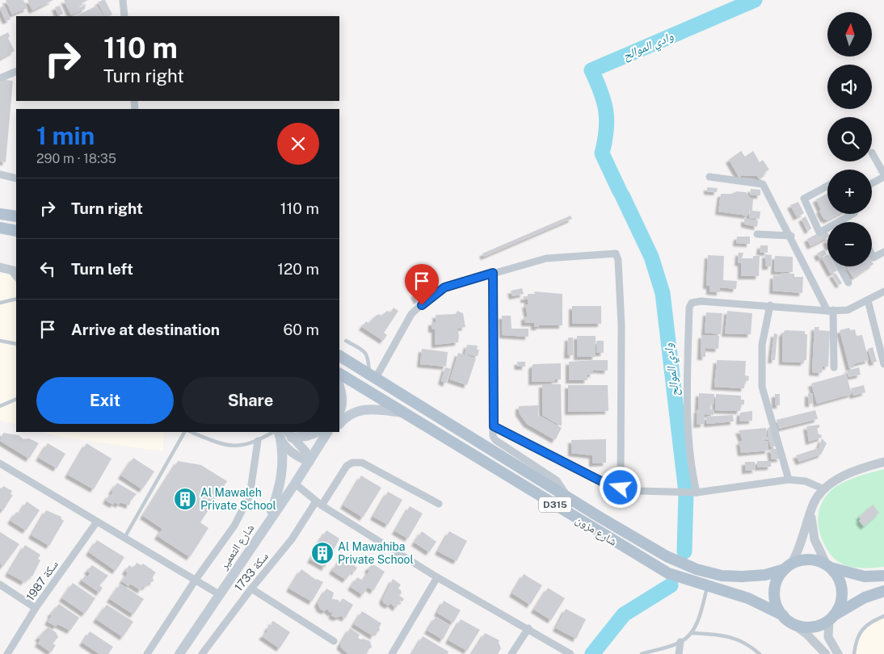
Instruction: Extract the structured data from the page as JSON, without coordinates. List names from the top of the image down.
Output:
{
  "streets": {
    "main road": ["D315", "شارع مزون", "شارع التعمير"],
    "street": ["سكة 1733", "سكة 1987"]
  },
  "crossings": [
    ["D315", "شارع مزون"]
  ],
  "water": ["وادي الموالح"],
  "places": {
    "building": ["Al Mawaleh Private School", "Al Mawahiba Private School"]
  },
  "north": "top",
  "page": {
    "map_buttons": ["+", "−"],
    "turn": ["110 m", "Turn right"],
    "heading": ["1 min", "290 m · 18:35"],
    "list": [
      {
        "name": "Turn right",
        "value": "110 m"
      },
      {
        "name": "Turn left",
        "value": "120 m"
      },
      {
        "name": "Arrive at destination",
        "value": "60 m"
      }
    ],
    "buttons": ["Exit", "Share"]
  }
}
